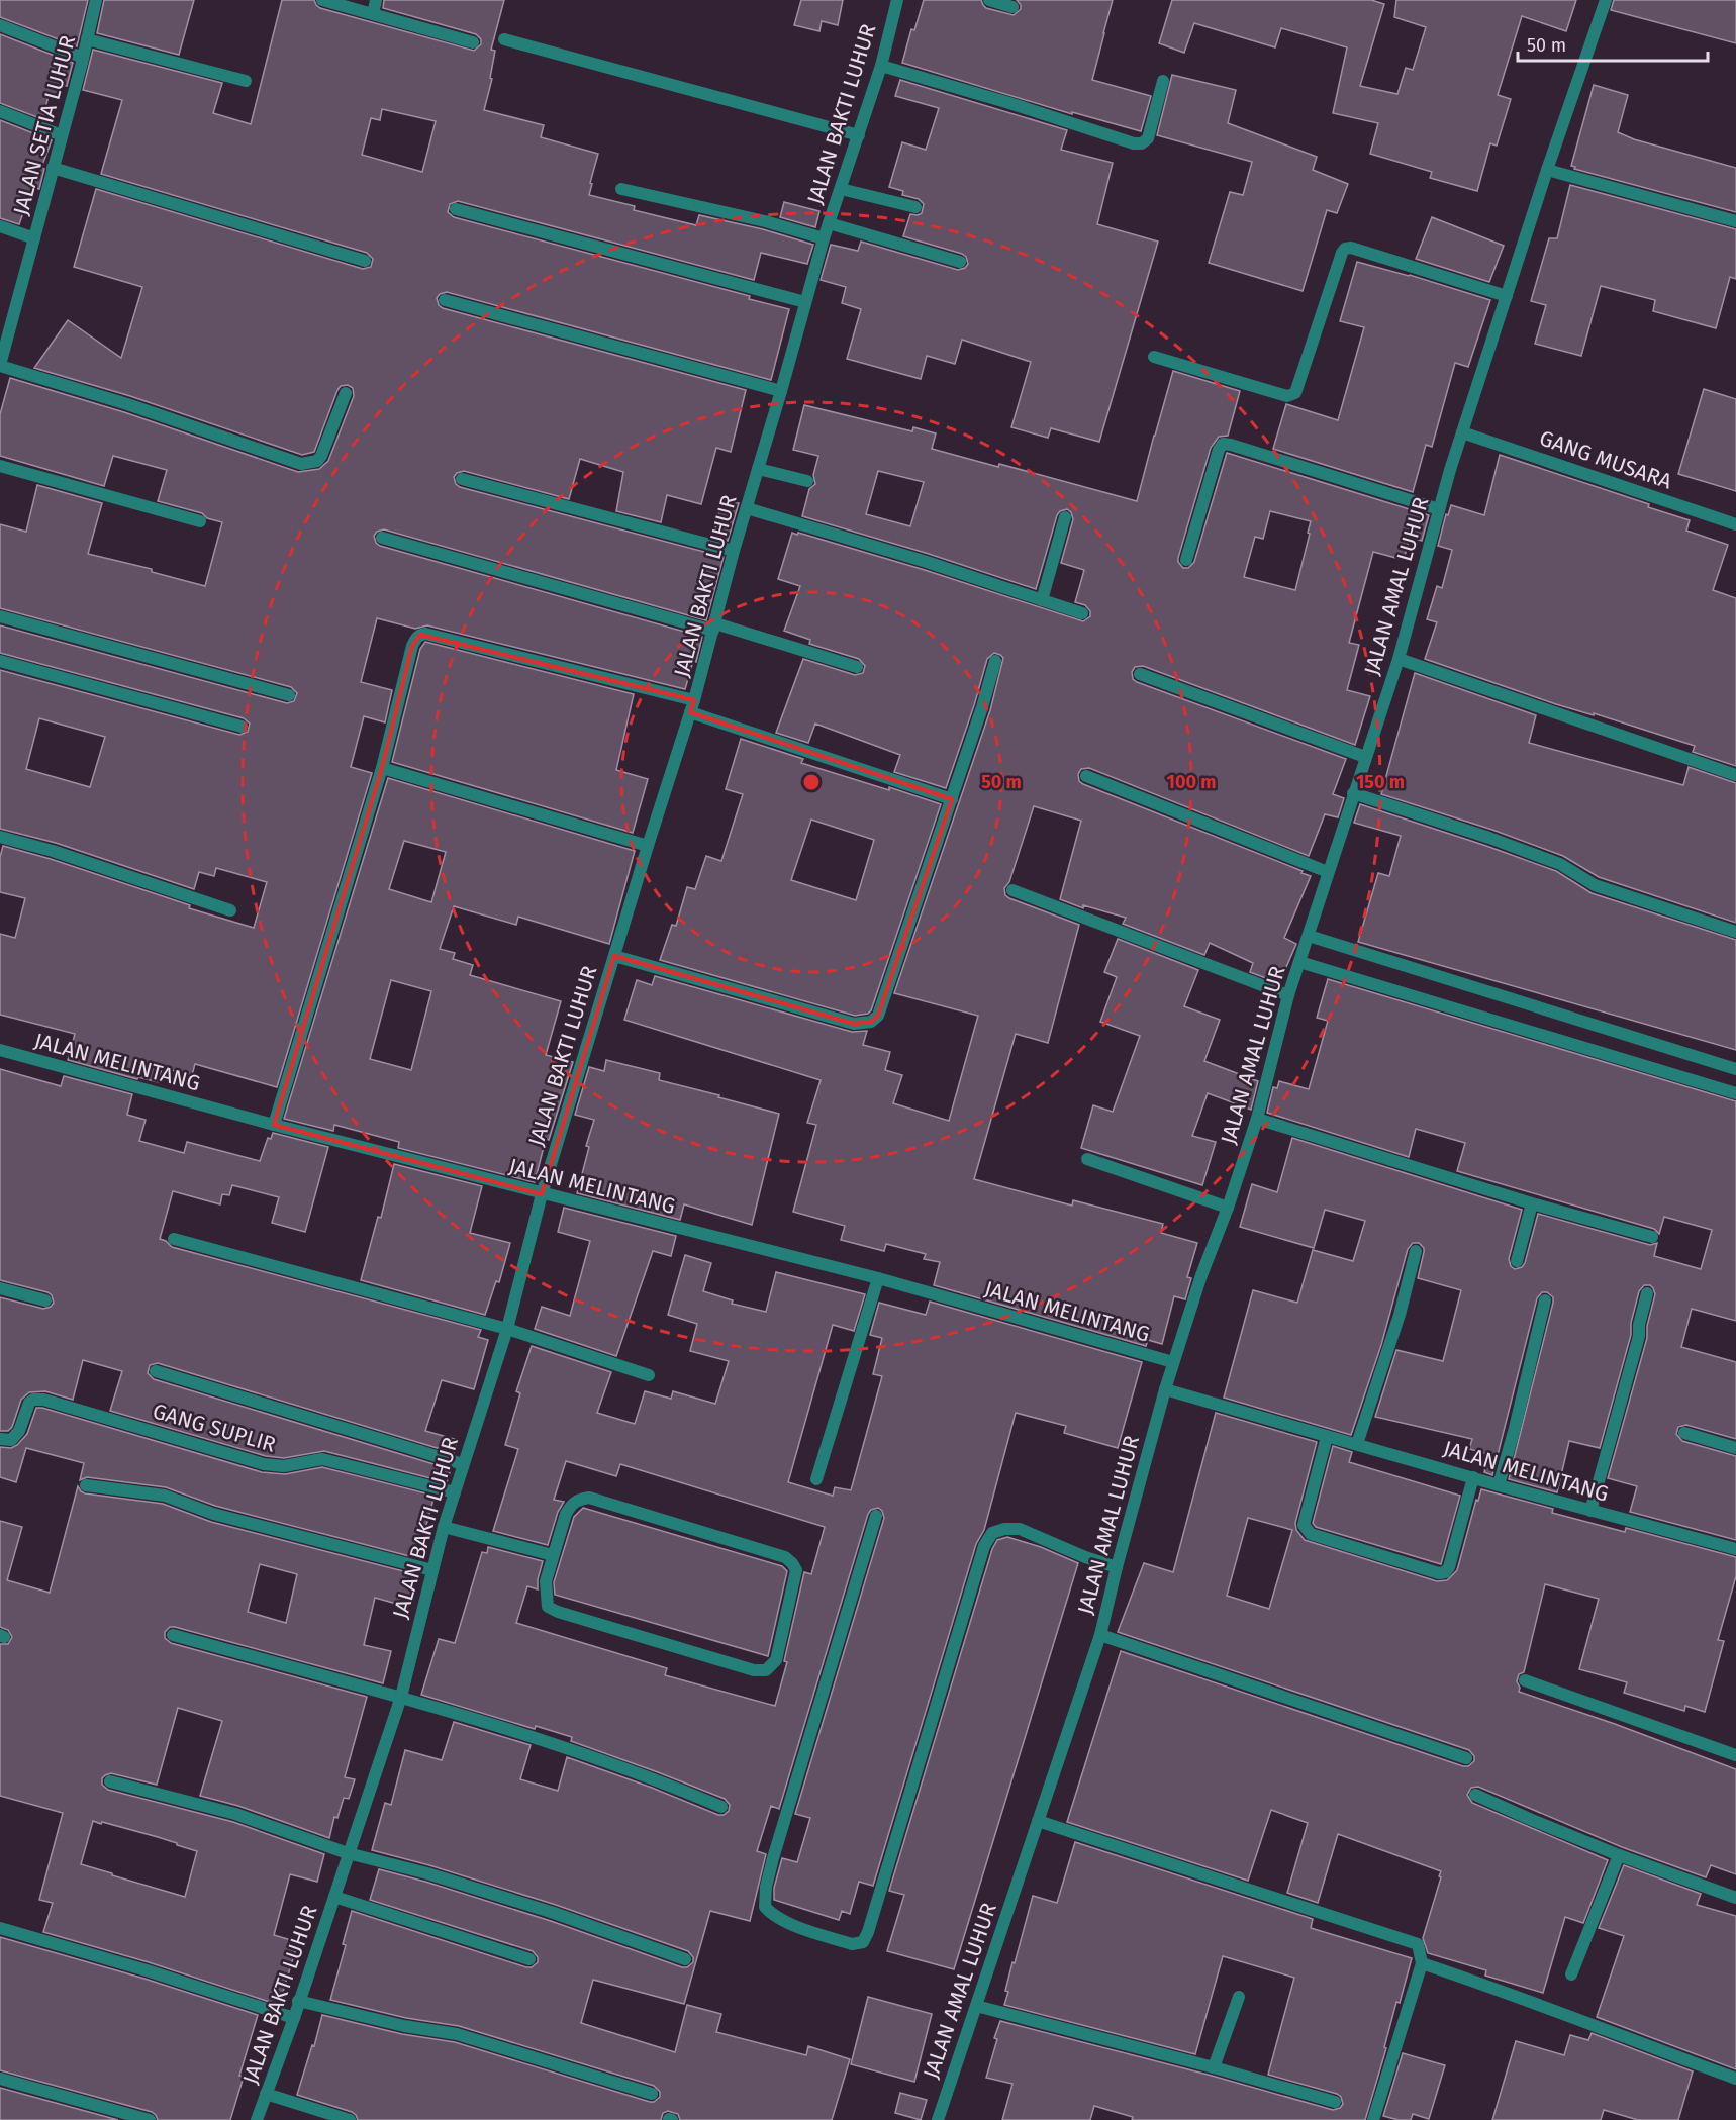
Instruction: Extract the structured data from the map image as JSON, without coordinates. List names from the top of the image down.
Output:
{
  "streets": {
    "street": [
      "JALAN BAKTI LUHUR",
      "JALAN SETIA LUHUR",
      "GANG MUSARA",
      "JALAN AMAL LUHUR",
      "JALAN MELINTANG",
      "GANG SUPLIR"
    ]
  },
  "crossings": [
    ["JALAN BAKTI LUHUR", "JALAN MELINTANG"],
    ["JALAN BAKTI LUHUR", "GANG SUPLIR"],
    ["GANG MUSARA", "JALAN AMAL LUHUR"],
    ["JALAN AMAL LUHUR", "JALAN MELINTANG"]
  ],
  "scale_bar": "50 m",
  "rings": ["50 m", "100 m", "150 m"]
}
